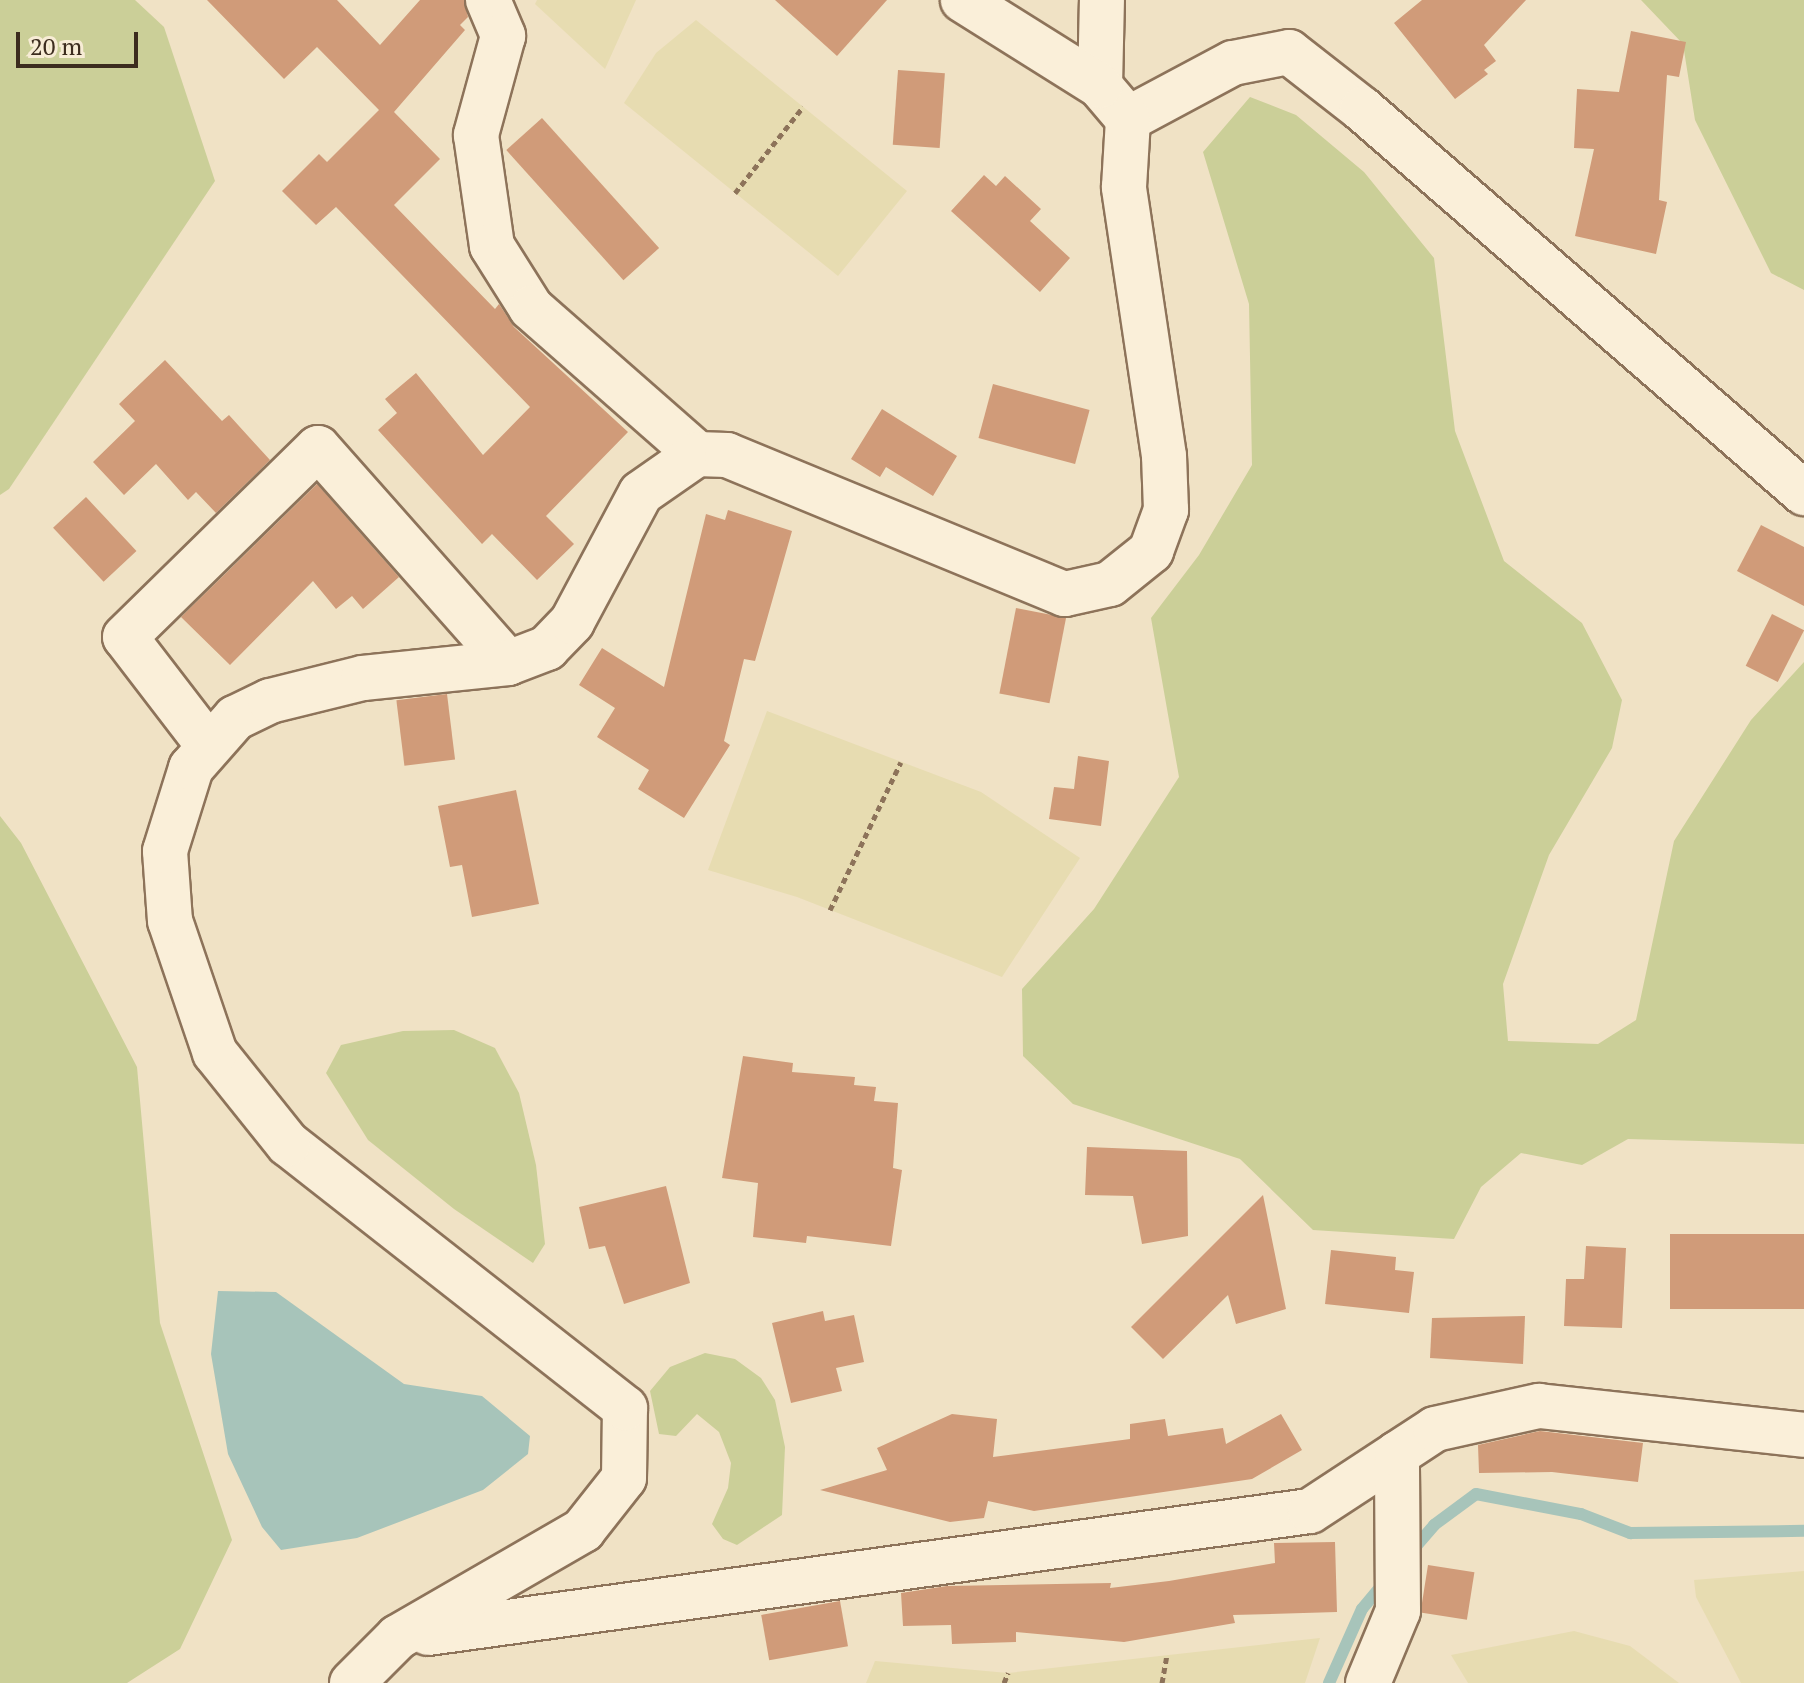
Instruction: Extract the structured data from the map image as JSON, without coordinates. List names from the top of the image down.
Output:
{
  "scale_bar": "20 m"
}
